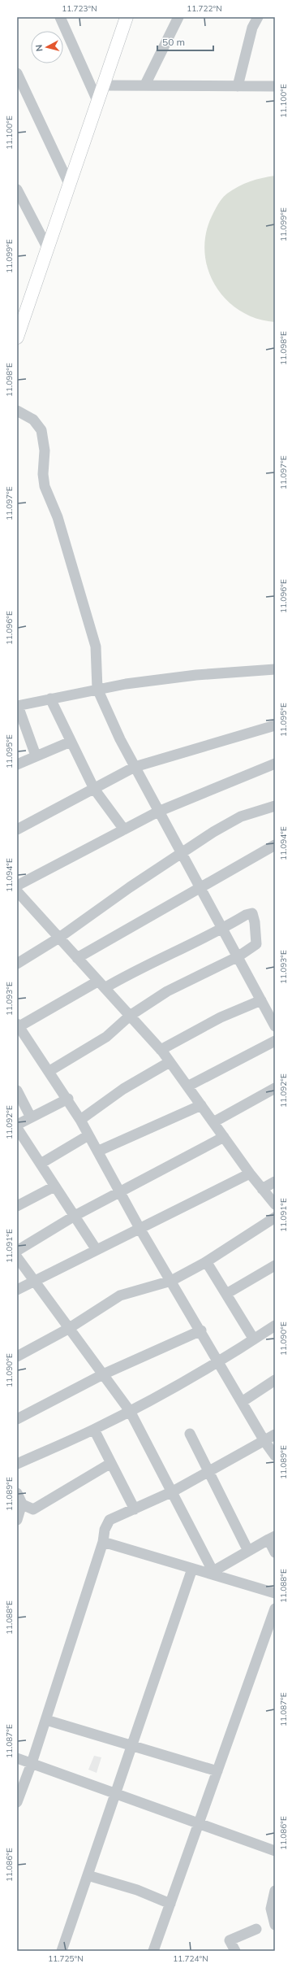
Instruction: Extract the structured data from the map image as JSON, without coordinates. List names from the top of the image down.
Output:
{
  "scale_bar": "50 m",
  "north": "left",
  "coordinates": [
    "11.723°N",
    "11.722°N",
    "11.100°E",
    "11.099°E",
    "11.098°E",
    "11.097°E",
    "11.096°E",
    "11.095°E",
    "11.094°E",
    "11.093°E",
    "11.092°E",
    "11.091°E",
    "11.090°E",
    "11.089°E",
    "11.088°E",
    "11.087°E",
    "11.086°E",
    "11.725°N",
    "11.724°N"
  ]
}
